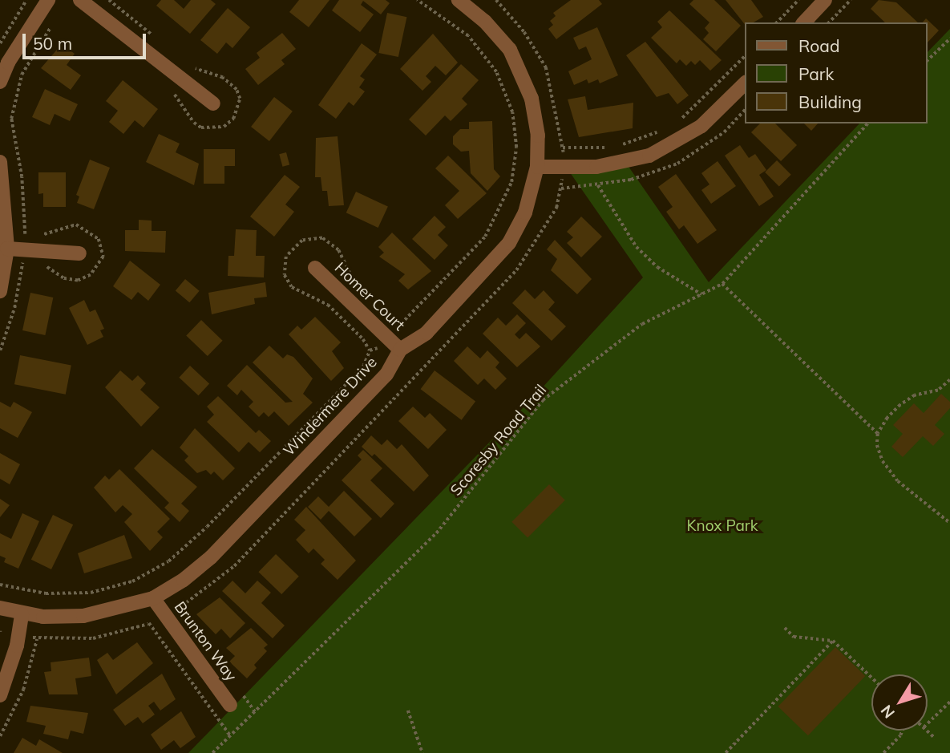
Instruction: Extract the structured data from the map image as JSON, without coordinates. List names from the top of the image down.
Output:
{
  "streets": {
    "street": ["Homer Court", "Windermere Drive", "Brunton Way"],
    "path": ["Scoresby Road Trail"]
  },
  "crossings": [
    ["Homer Court", "Windermere Drive"],
    ["Windermere Drive", "Brunton Way"]
  ],
  "parks": ["Knox Park"],
  "legend": ["Road", "Park", "Building"],
  "scale_bar": "50 m",
  "north": "bottom left"
}
